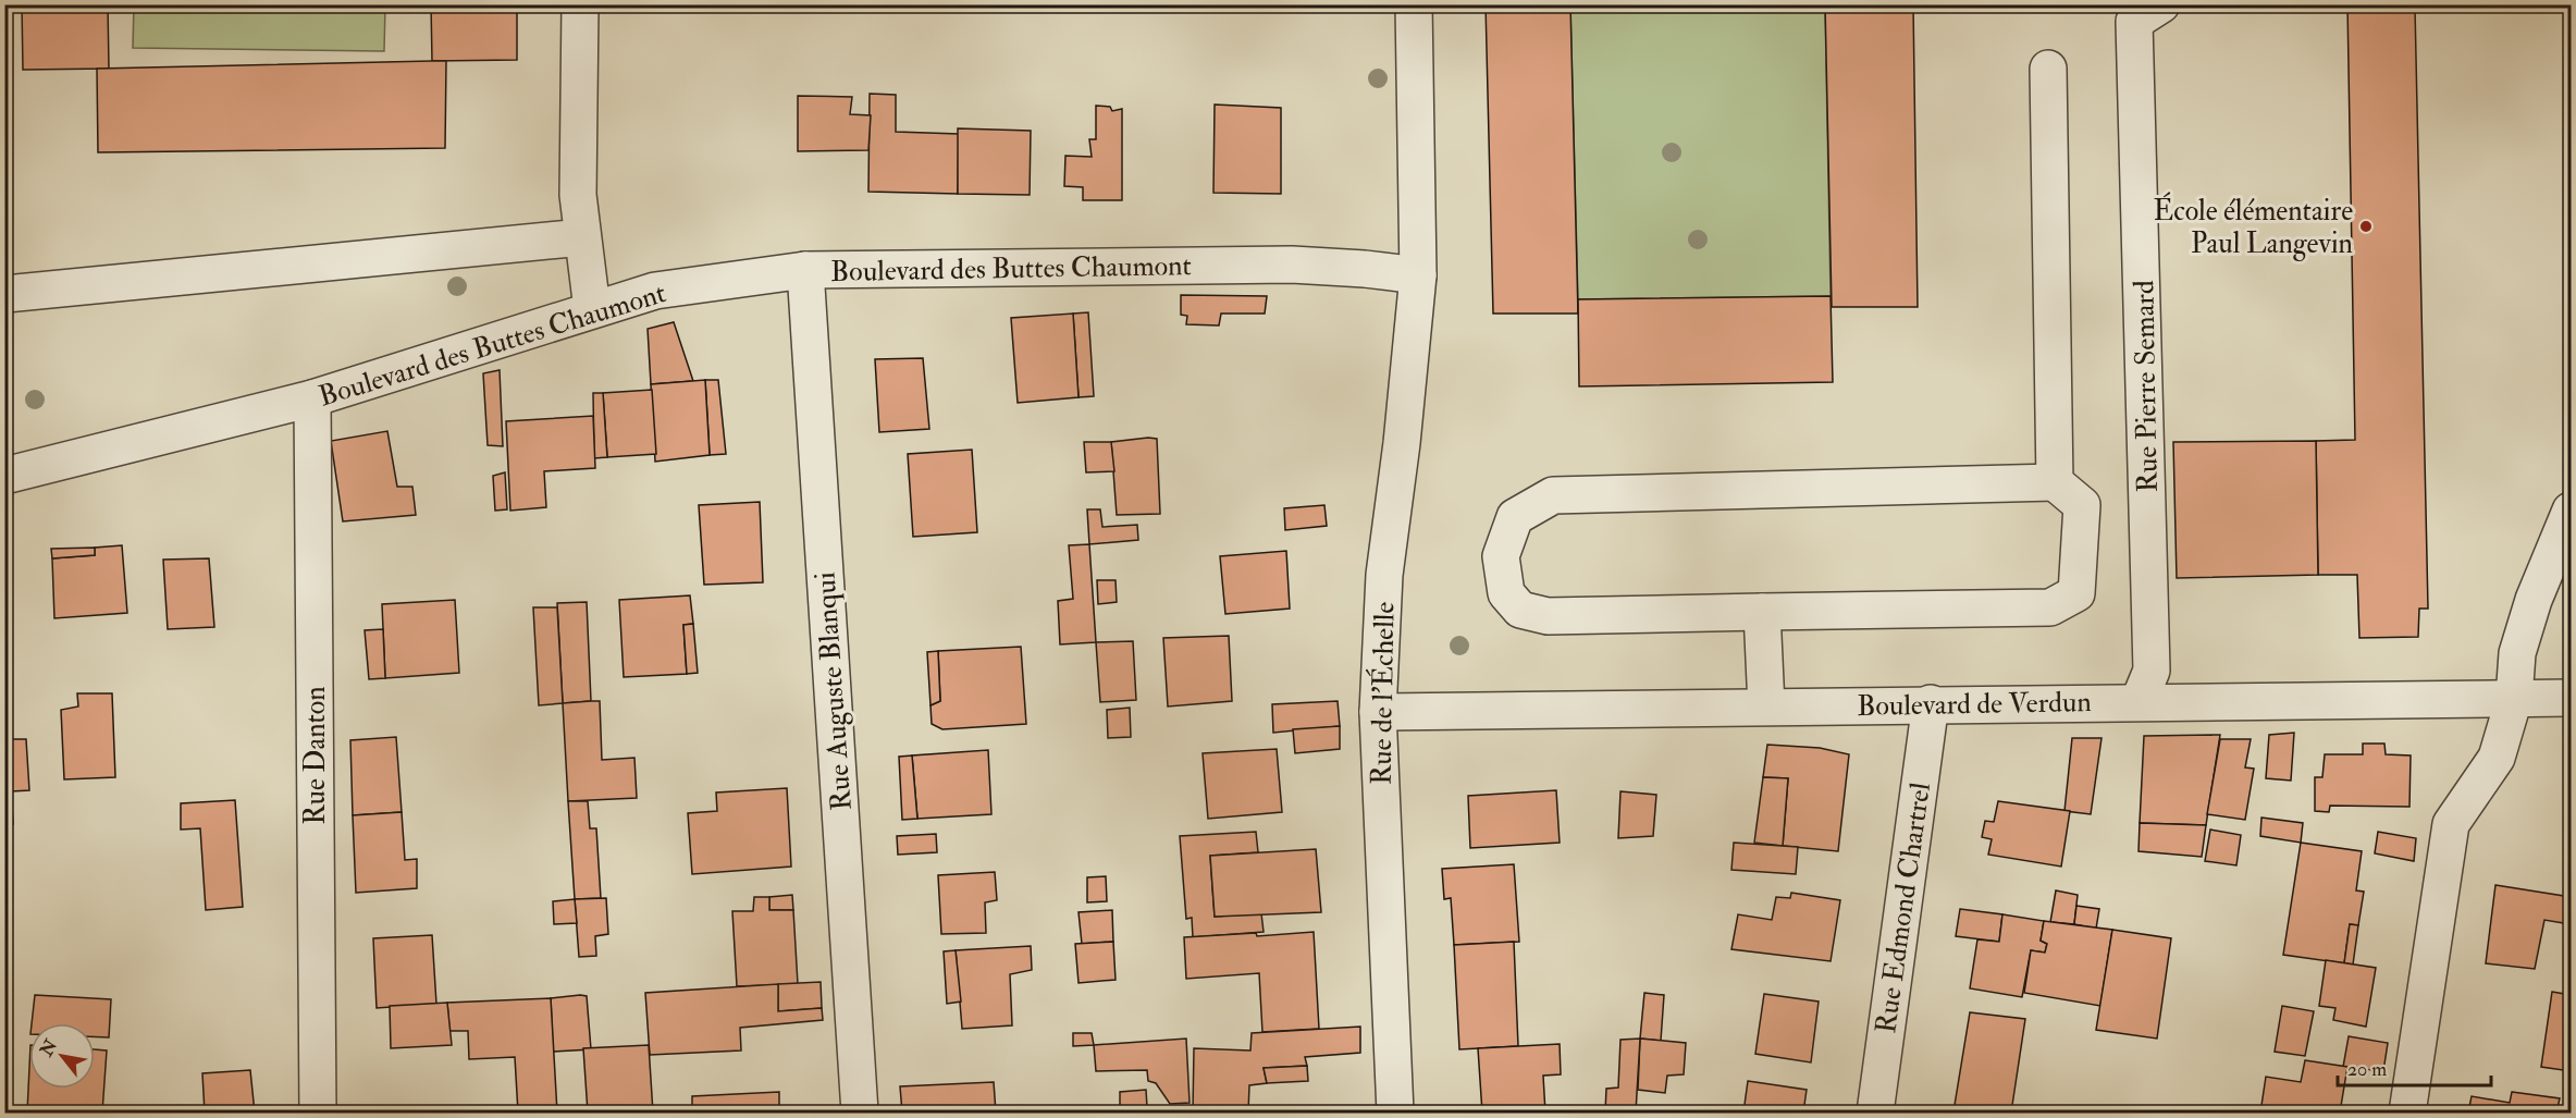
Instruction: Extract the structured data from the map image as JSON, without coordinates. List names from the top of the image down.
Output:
{
  "streets": {
    "street": [
      "Boulevard des Buttes Chaumont",
      "Rue Pierre Semard",
      "Rue Auguste Blanqui",
      "Rue de l'Échelle",
      "Boulevard de Verdun",
      "Rue Danton",
      "Rue Edmond Chartrel"
    ]
  },
  "crossings": [
    ["Boulevard des Buttes Chaumont", "Rue Auguste Blanqui"],
    ["Boulevard des Buttes Chaumont", "Rue de l'Échelle"],
    ["Boulevard des Buttes Chaumont", "Rue Danton"],
    ["Rue Pierre Semard", "Boulevard de Verdun"],
    ["Rue de l'Échelle", "Boulevard de Verdun"],
    ["Boulevard de Verdun", "Rue Edmond Chartrel"]
  ],
  "places": ["École élémentaire Paul Langevin"],
  "scale_bar": "20 m",
  "north": "top left"
}
